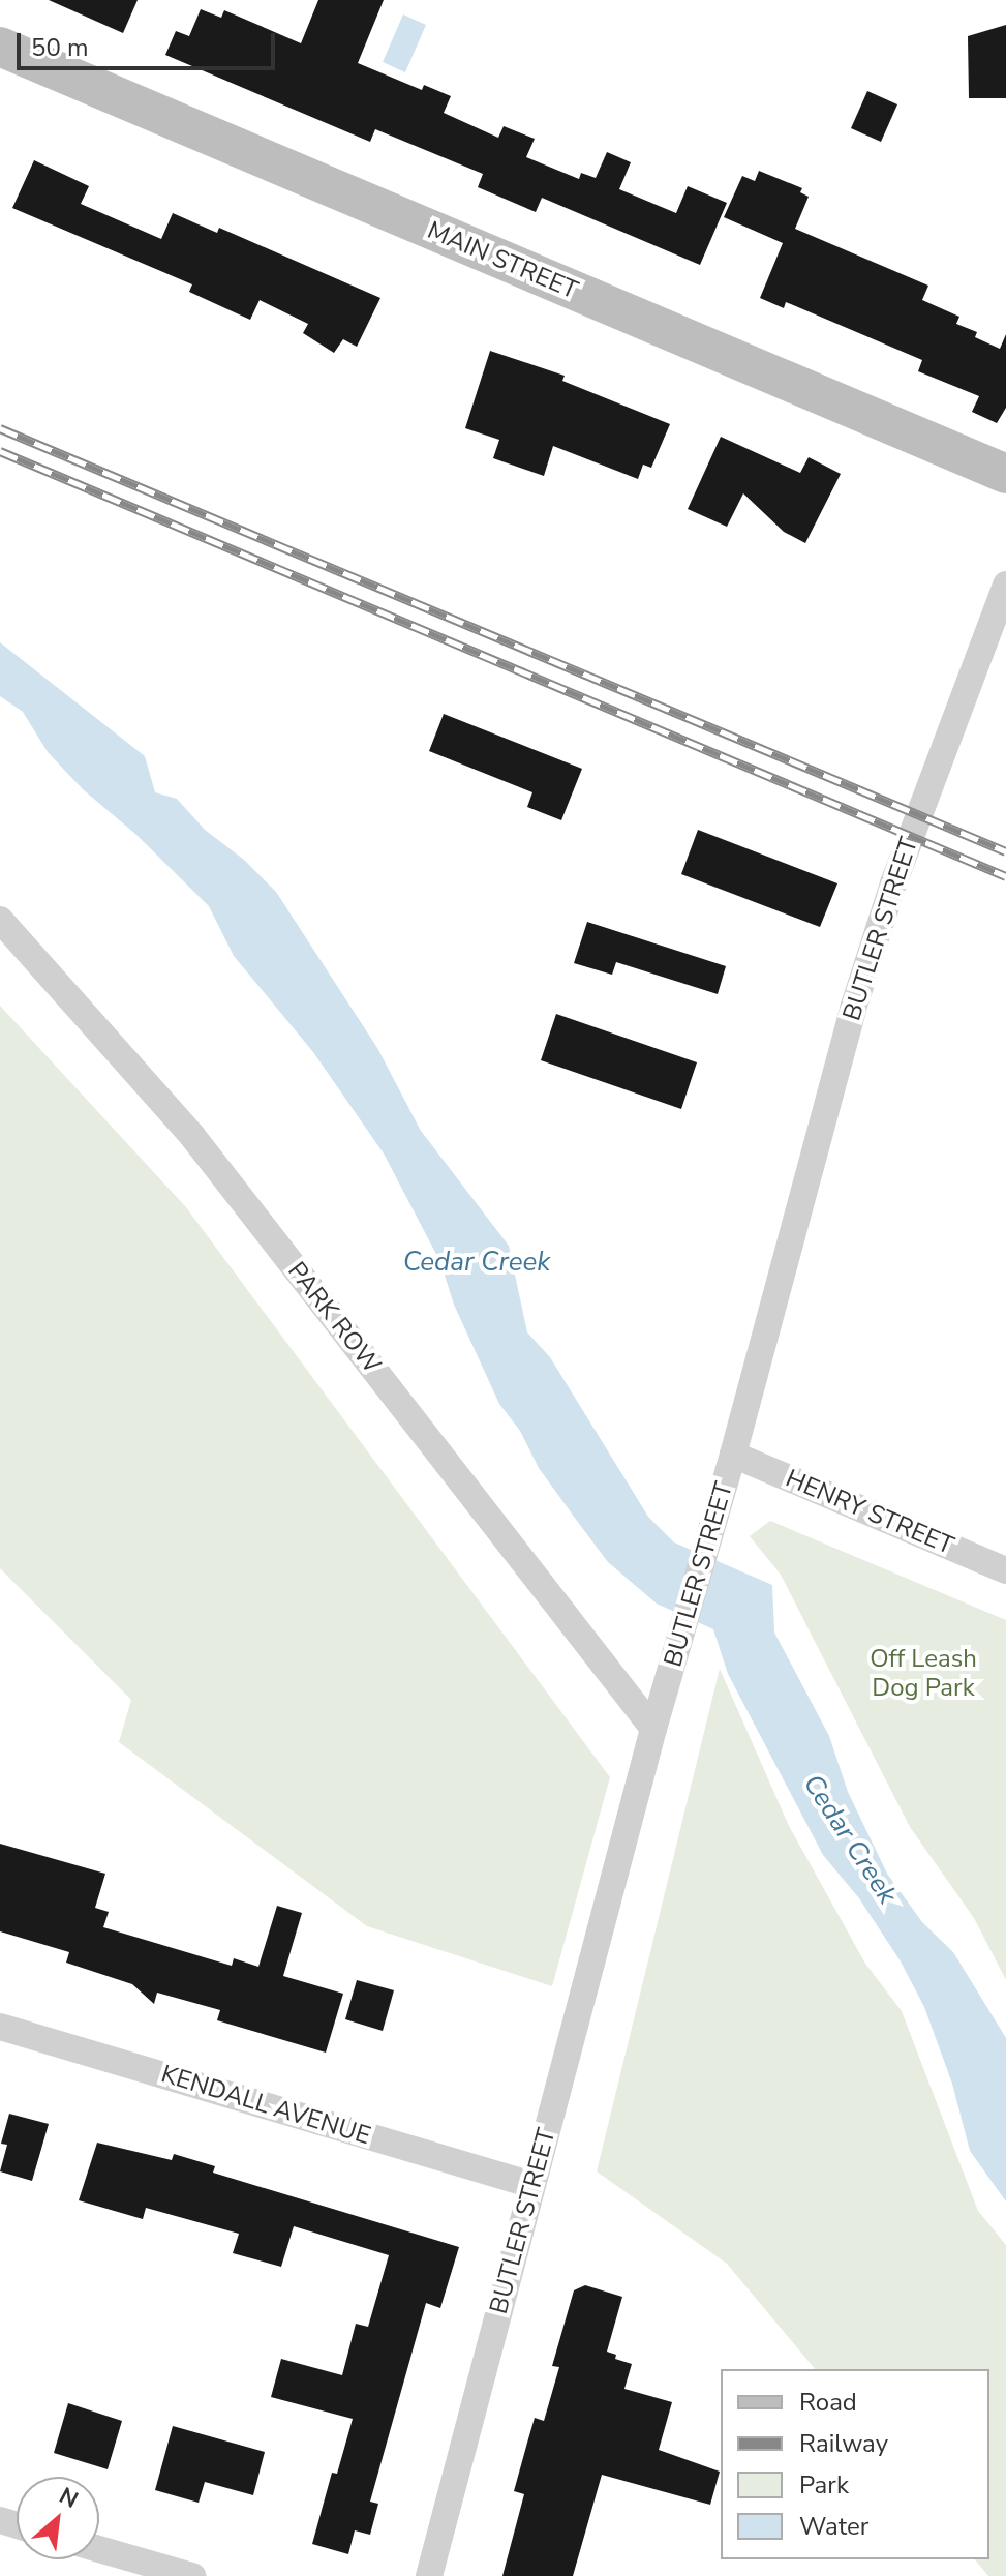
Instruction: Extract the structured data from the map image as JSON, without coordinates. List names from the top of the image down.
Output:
{
  "streets": {
    "main road": ["MAIN STREET"],
    "street": [
      "BUTLER STREET",
      "PARK ROW",
      "HENRY STREET",
      "KENDALL AVENUE"
    ]
  },
  "crossings": [
    ["BUTLER STREET", "PARK ROW"],
    ["BUTLER STREET", "HENRY STREET"],
    ["BUTLER STREET", "KENDALL AVENUE"]
  ],
  "water": ["Cedar Creek"],
  "parks": ["Off Leash Dog Park"],
  "legend": [
    "Road",
    "Railway",
    "Park",
    "Water"
  ],
  "scale_bar": "50 m",
  "north": "top right"
}
